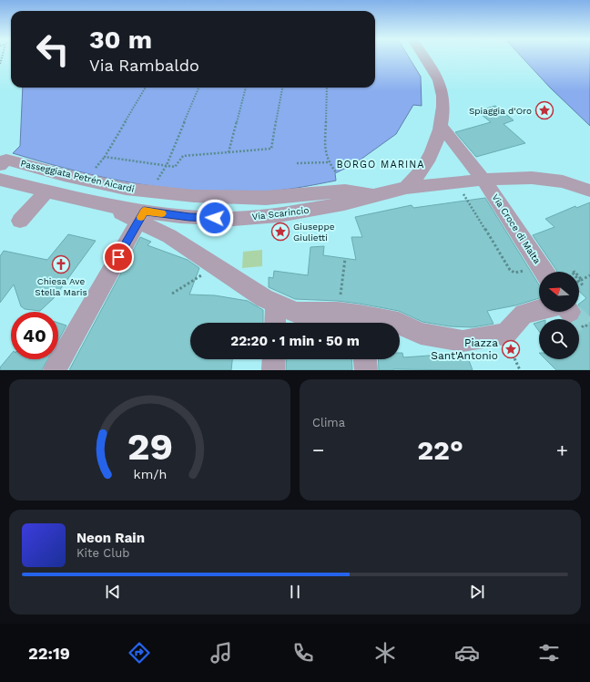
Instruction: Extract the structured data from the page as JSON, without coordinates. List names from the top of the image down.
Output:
{
  "streets": {
    "street": ["Passeggiata Petrén Aicardi", "Via Scarincio", "Via Croce di Malta"]
  },
  "crossings": [
    ["Passeggiata Petrén Aicardi", "Via Scarincio"],
    ["Via Scarincio", "Via Croce di Malta"]
  ],
  "districts": ["BORGO MARINA"],
  "places": {
    "place": ["Spiaggia d'Oro", "Giuseppe Giulietti", "Piazza Sant'Antonio"],
    "church": ["Chiesa Ave Stella Maris"]
  },
  "north": "left",
  "page": {
    "turn": ["30 m", "Via Rambaldo"],
    "limit": "40",
    "trip": "22:20 · 1 min · 50 m",
    "tile": "Clima",
    "heat": ["−", "22°", "+"],
    "song": ["Neon Rain", "Kite Club"],
    "tabs": "22:19",
    "gauge": ["29", "km/h"]
  }
}
